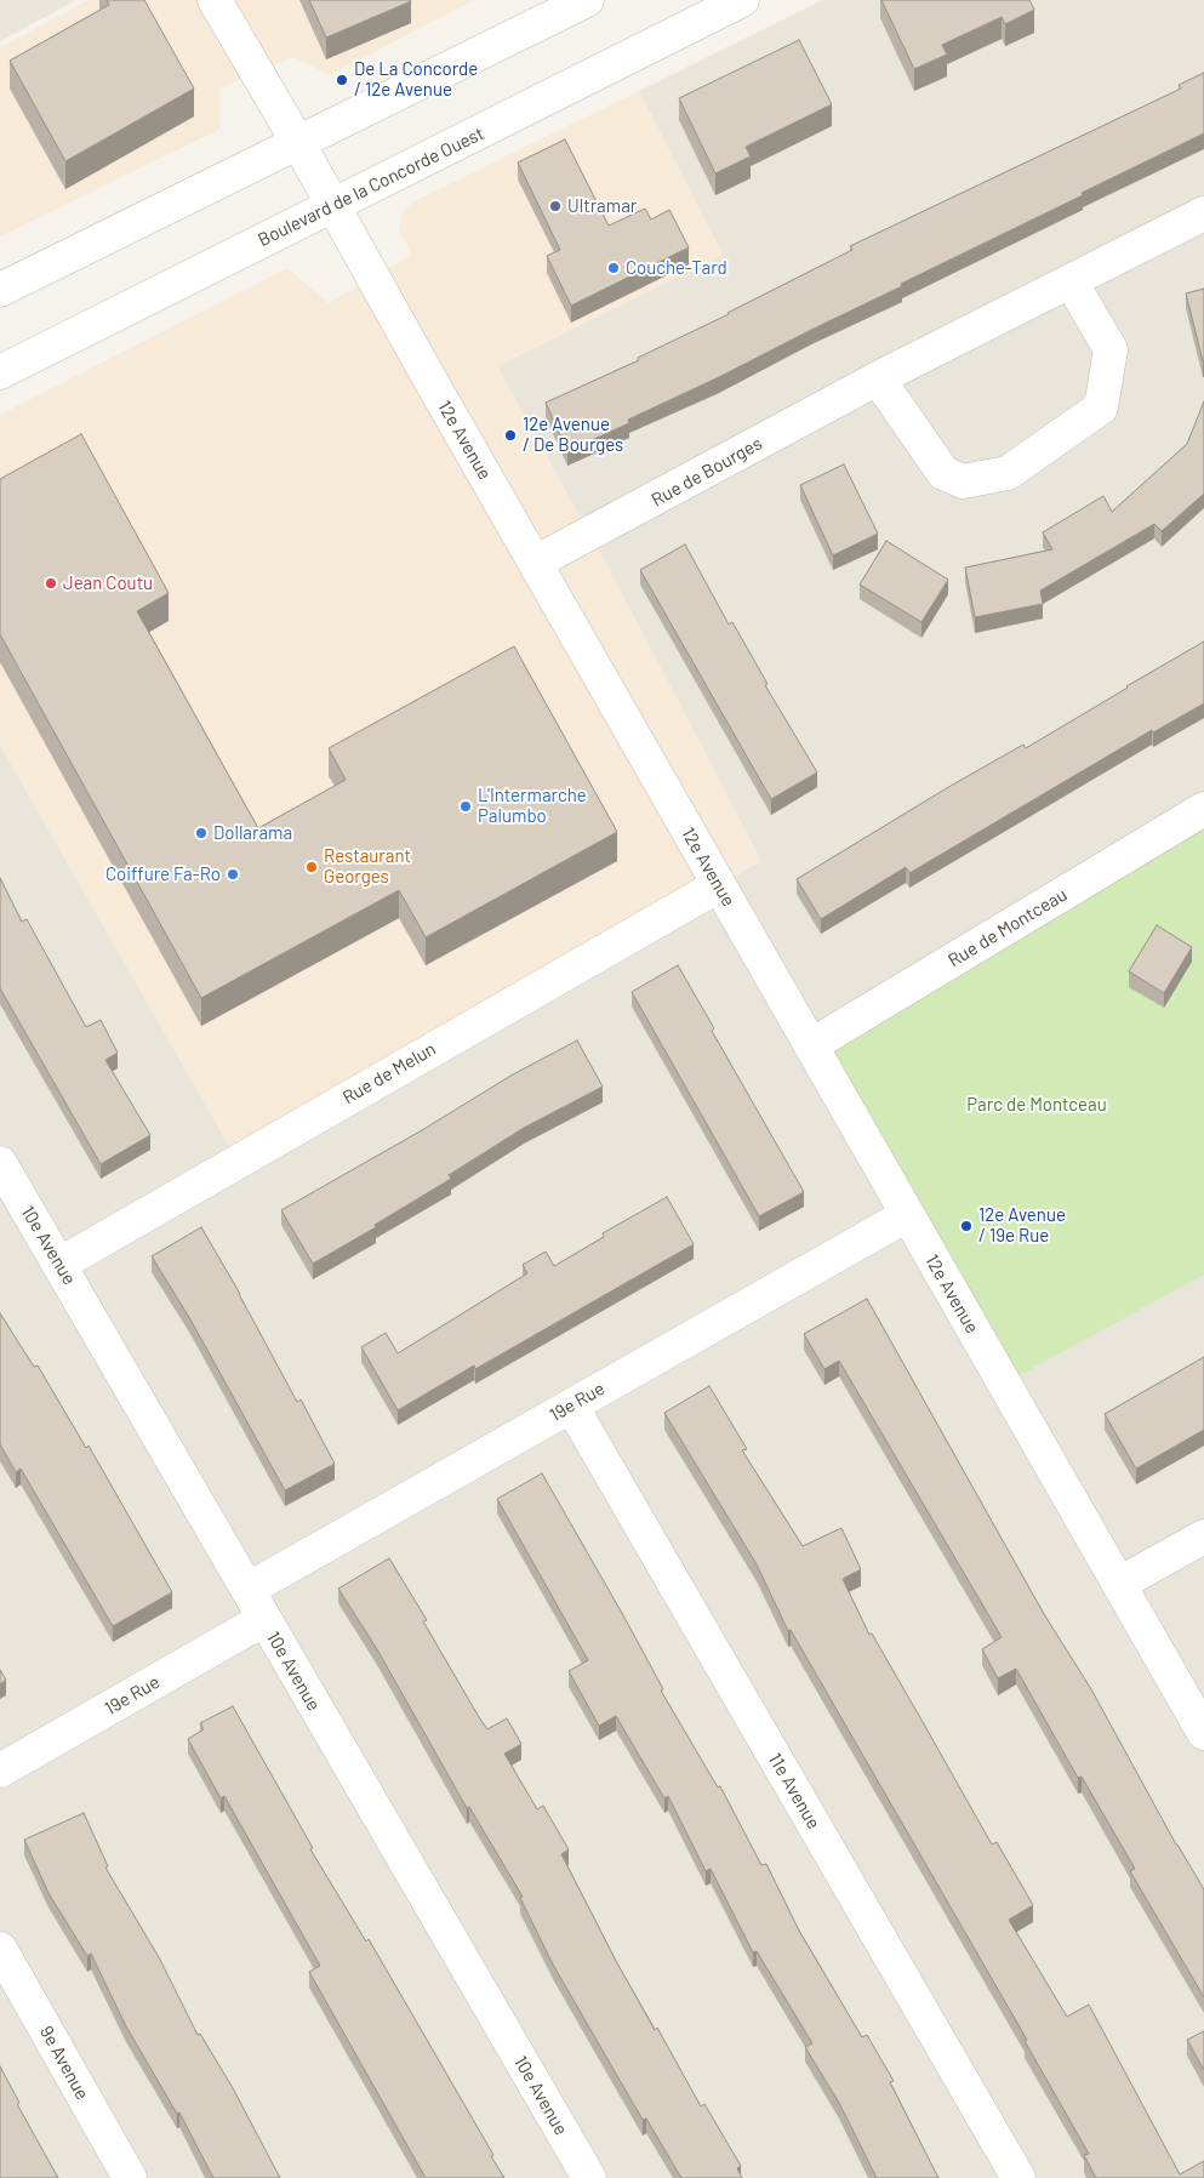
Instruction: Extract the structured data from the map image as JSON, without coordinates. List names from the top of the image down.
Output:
{
  "streets": {
    "street": [
      "Boulevard de la Concorde Ouest",
      "12e Avenue",
      "Rue de Bourges",
      "Rue de Montceau",
      "Rue de Melun",
      "10e Avenue",
      "19e Rue",
      "11e Avenue",
      "9e Avenue"
    ]
  },
  "crossings": [
    ["Boulevard de la Concorde Ouest", "12e Avenue"],
    ["12e Avenue", "Rue de Bourges"],
    ["12e Avenue", "Rue de Montceau"],
    ["12e Avenue", "Rue de Melun"],
    ["12e Avenue", "19e Rue"],
    ["Rue de Melun", "10e Avenue"],
    ["10e Avenue", "19e Rue"],
    ["19e Rue", "11e Avenue"]
  ],
  "parks": ["Parc de Montceau"],
  "places": [
    "De La Concorde / 12e Avenue",
    "Ultramar",
    "Couche-Tard",
    "12e Avenue / De Bourges",
    "Jean Coutu",
    "L'Intermarche Palumbo",
    "Dollarama",
    "Restaurant Georges",
    "Coiffure Fa-Ro",
    "12e Avenue / 19e Rue"
  ]
}
